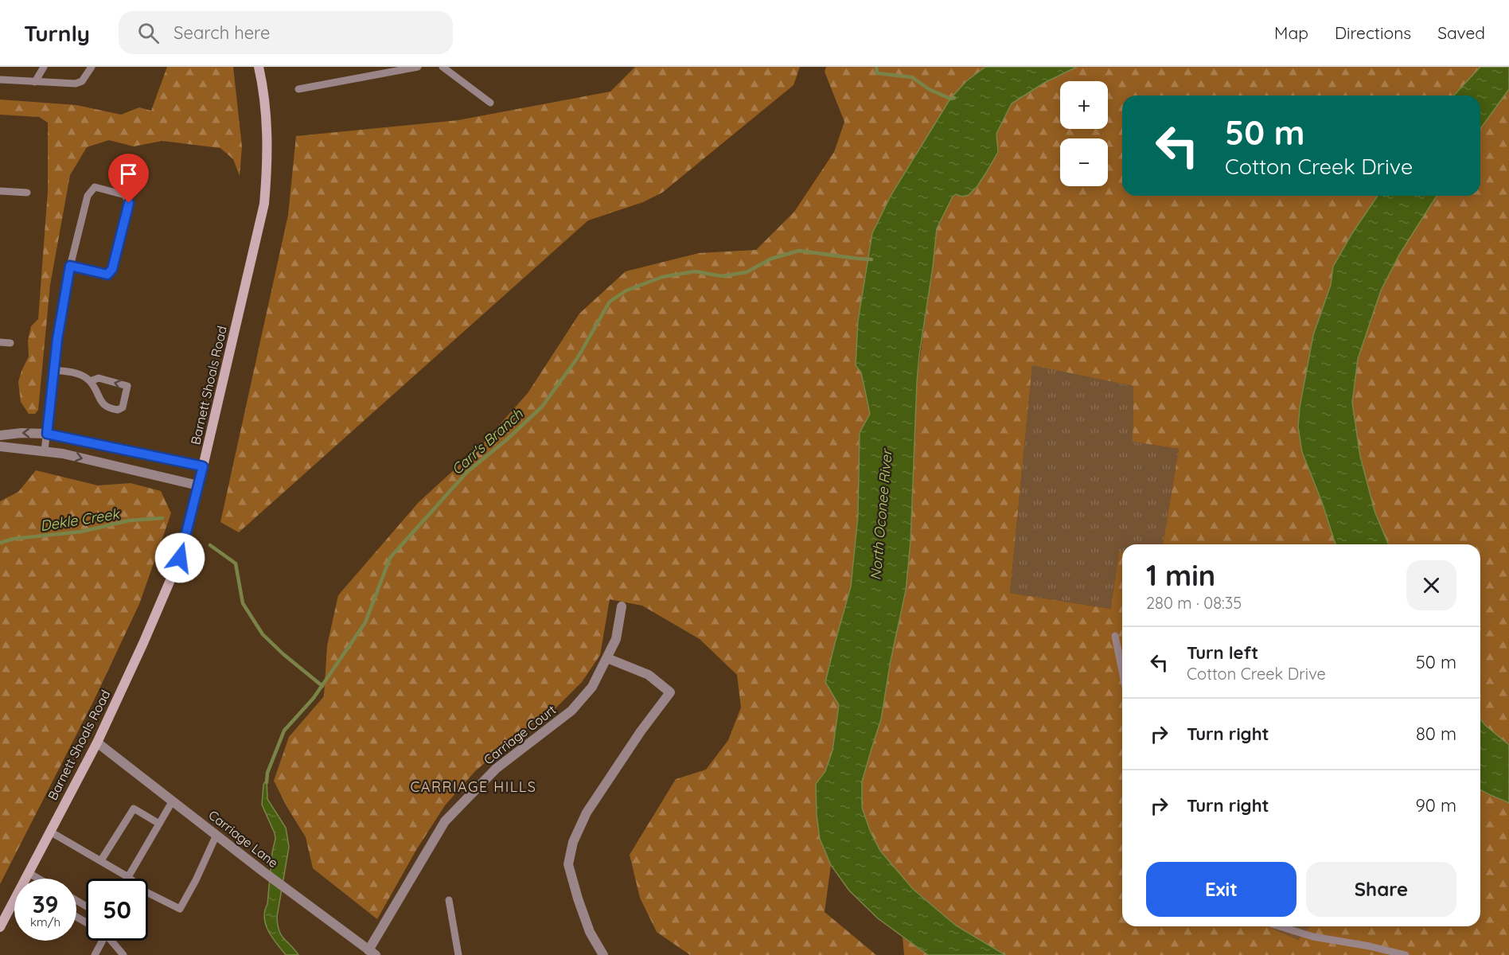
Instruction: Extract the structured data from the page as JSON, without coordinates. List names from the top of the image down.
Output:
{
  "streets": {
    "main road": ["Barnett Shoals Road"],
    "street": ["Carriage Court", "Carriage Lane"]
  },
  "crossings": [
    ["Barnett Shoals Road", "Carriage Lane"],
    ["Carriage Court", "Carriage Lane"]
  ],
  "districts": ["CARRIAGE HILLS"],
  "water": ["Carr's Branch", "North Oconee River", "Dekle Creek"],
  "page": {
    "header": "Turnly",
    "search": "Search here",
    "nav": ["Map", "Directions", "Saved"],
    "map_buttons": ["+", "−"],
    "turn": ["50 m", "Cotton Creek Drive"],
    "heading": ["1 min", "280 m · 08:35"],
    "list": [
      {
        "name": "Turn left",
        "note": "Cotton Creek Drive",
        "value": "50 m"
      },
      {
        "name": "Turn right",
        "value": "80 m"
      },
      {
        "name": "Turn right",
        "value": "90 m"
      }
    ],
    "buttons": ["Exit", "Share"],
    "speed": "39 km/h",
    "limit": "50"
  }
}
